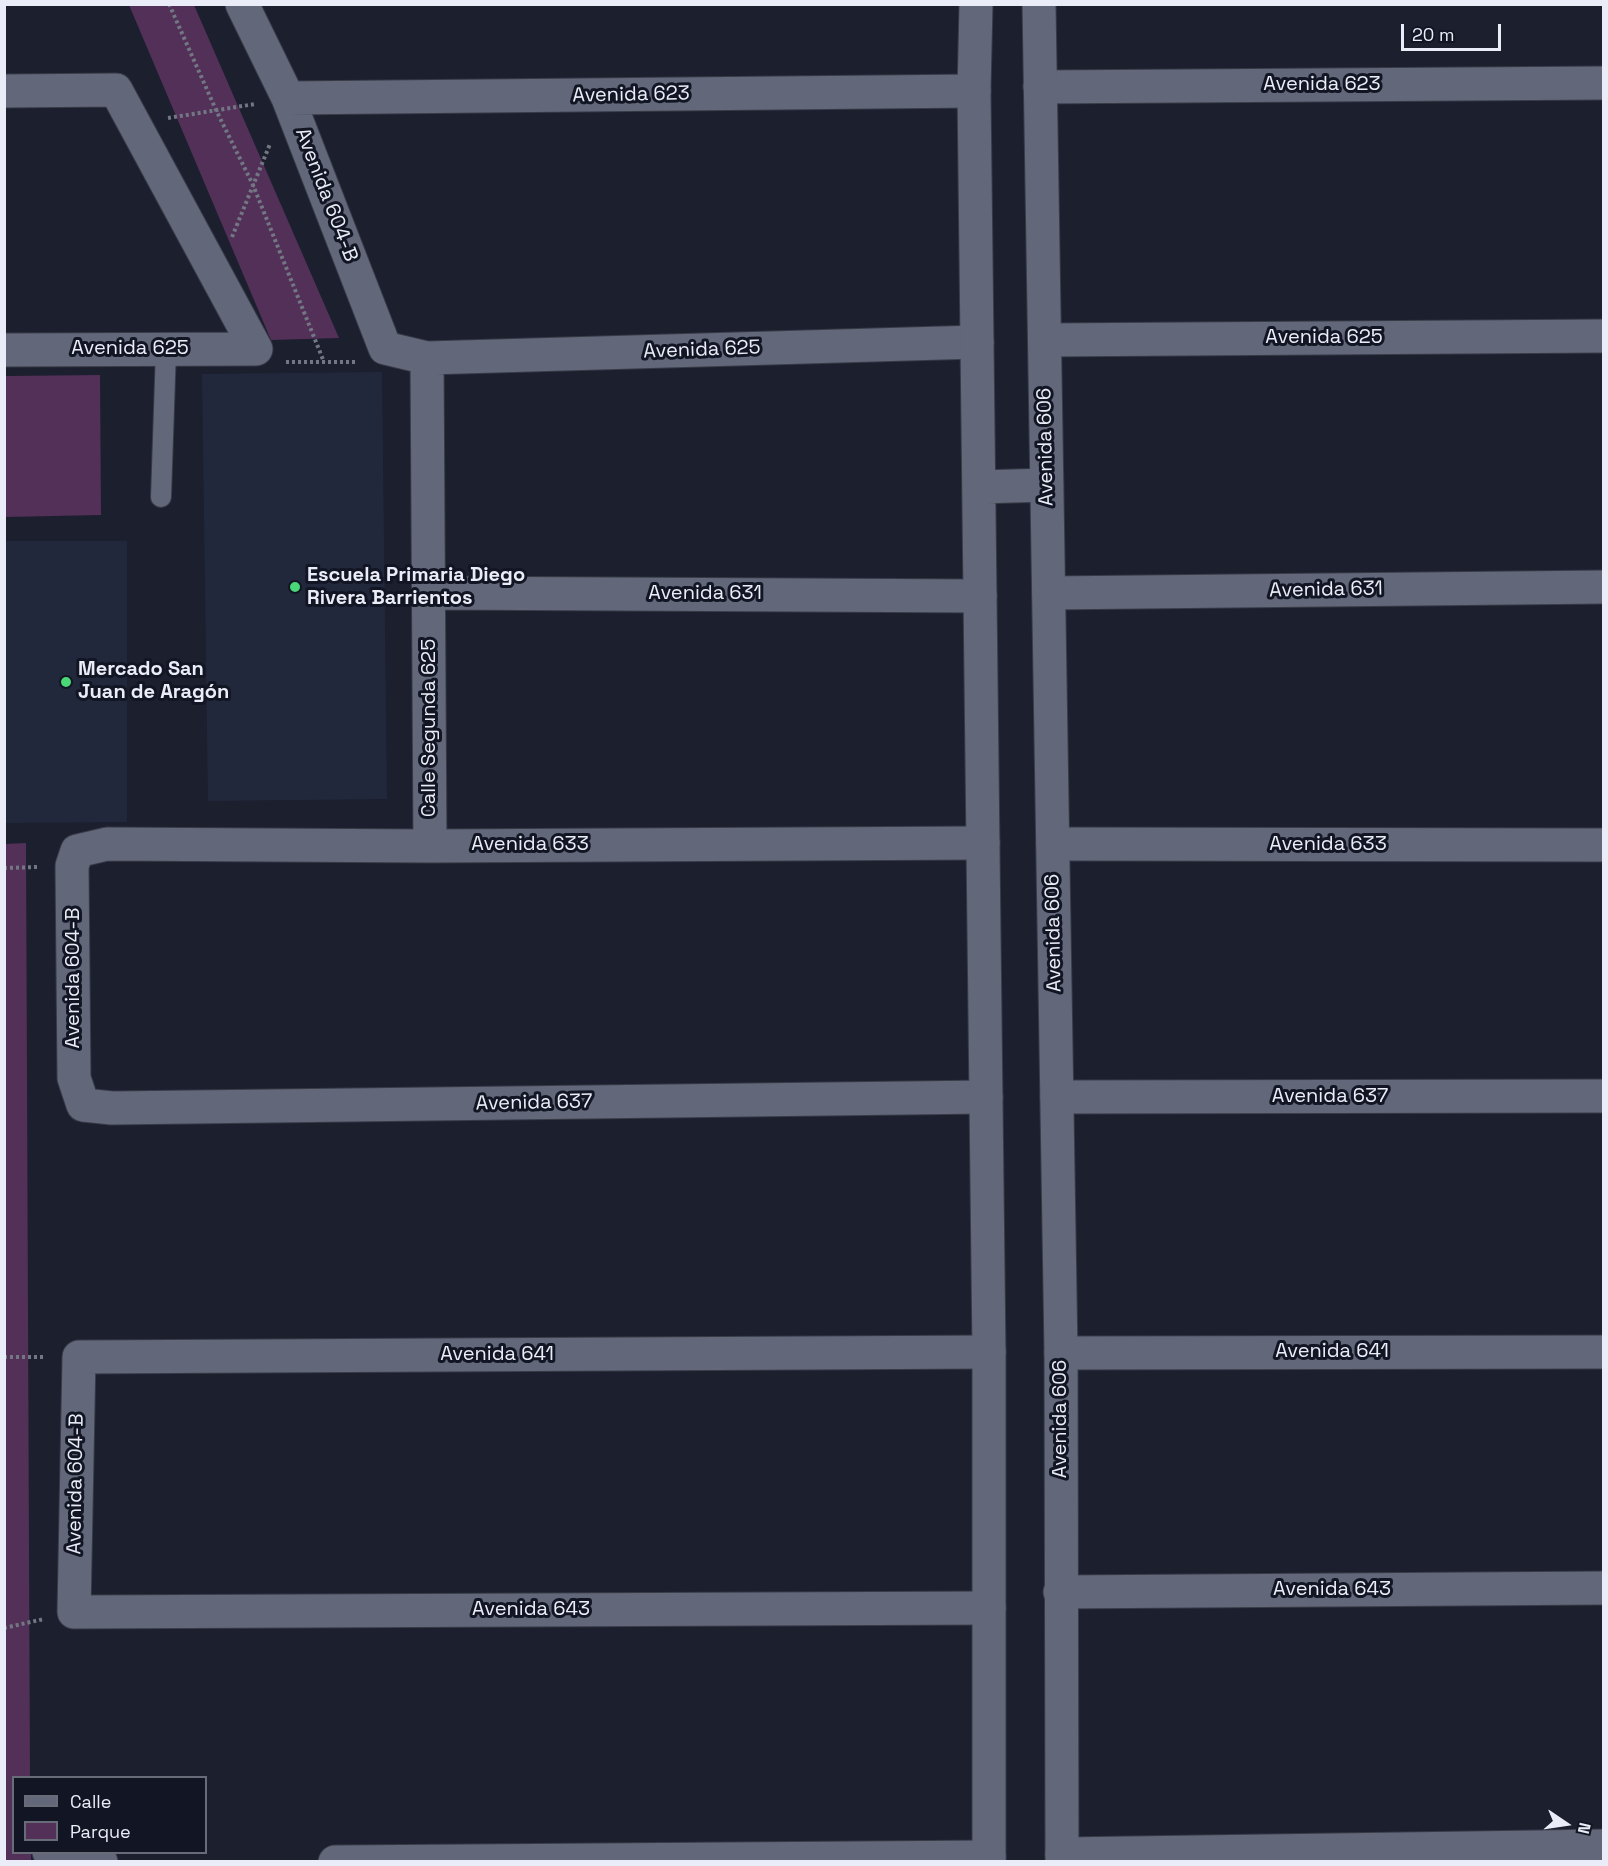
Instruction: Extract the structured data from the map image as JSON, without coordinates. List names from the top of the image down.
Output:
{
  "streets": {
    "street": [
      "Avenida 623",
      "Avenida 604-B",
      "Avenida 625",
      "Avenida 606",
      "Avenida 631",
      "Calle Segunda 625",
      "Avenida 633",
      "Avenida 637",
      "Avenida 641",
      "Avenida 643"
    ]
  },
  "crossings": [
    ["Avenida 623", "Avenida 604-B"],
    ["Avenida 623", "Avenida 606"],
    ["Avenida 604-B", "Avenida 633"],
    ["Avenida 604-B", "Avenida 637"],
    ["Avenida 604-B", "Avenida 641"],
    ["Avenida 604-B", "Avenida 643"],
    ["Avenida 625", "Avenida 606"],
    ["Avenida 625", "Calle Segunda 625"],
    ["Avenida 606", "Avenida 631"],
    ["Avenida 606", "Avenida 633"],
    ["Avenida 606", "Avenida 637"],
    ["Avenida 606", "Avenida 641"],
    ["Avenida 606", "Avenida 643"],
    ["Avenida 631", "Calle Segunda 625"],
    ["Calle Segunda 625", "Avenida 633"]
  ],
  "places": ["Escuela Primaria Diego Rivera Barrientos", "Mercado San Juan de Aragón"],
  "legend": ["Calle", "Parque"],
  "scale_bar": "20 m",
  "north": "right"
}
